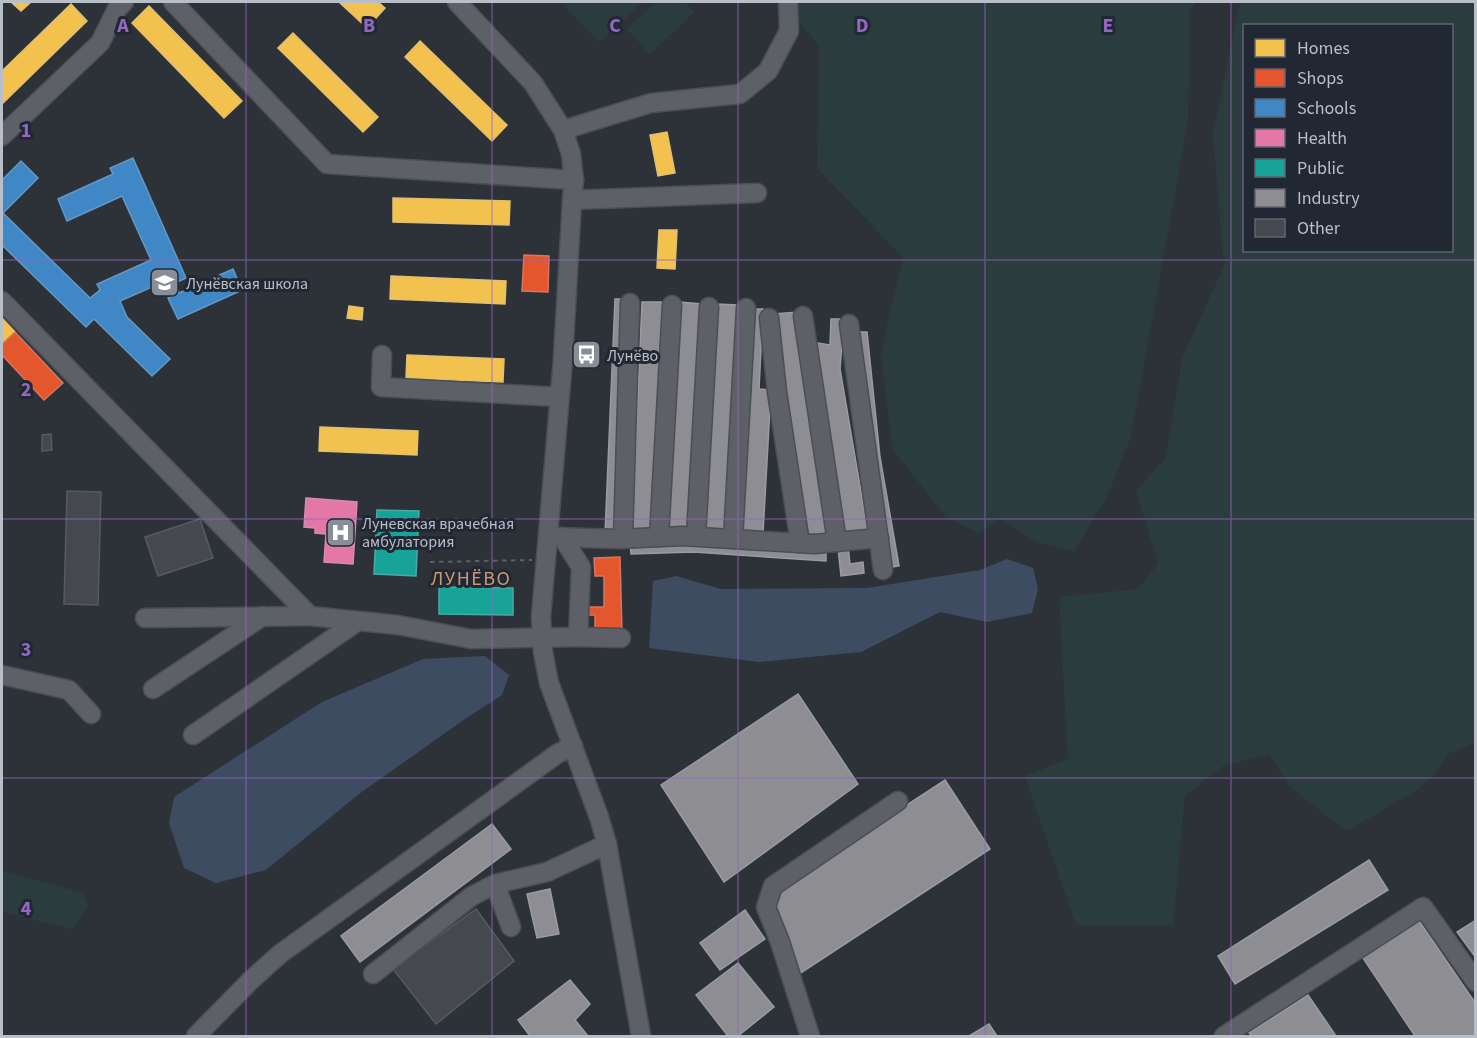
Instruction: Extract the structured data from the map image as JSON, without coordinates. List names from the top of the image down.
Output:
{
  "districts": ["ЛУНЁВО"],
  "places": {
    "school or university": ["Лунёвская школа"],
    "bus stop": ["Лунёво"],
    "hospital": ["Луневская врачебная амбулатория"]
  },
  "legend": [
    "Homes",
    "Shops",
    "Schools",
    "Health",
    "Public",
    "Industry",
    "Other"
  ],
  "grid": {
    "columns": [
      "A",
      "B",
      "C",
      "D",
      "E"
    ],
    "rows": [
      "1",
      "2",
      "3",
      "4"
    ]
  }
}
